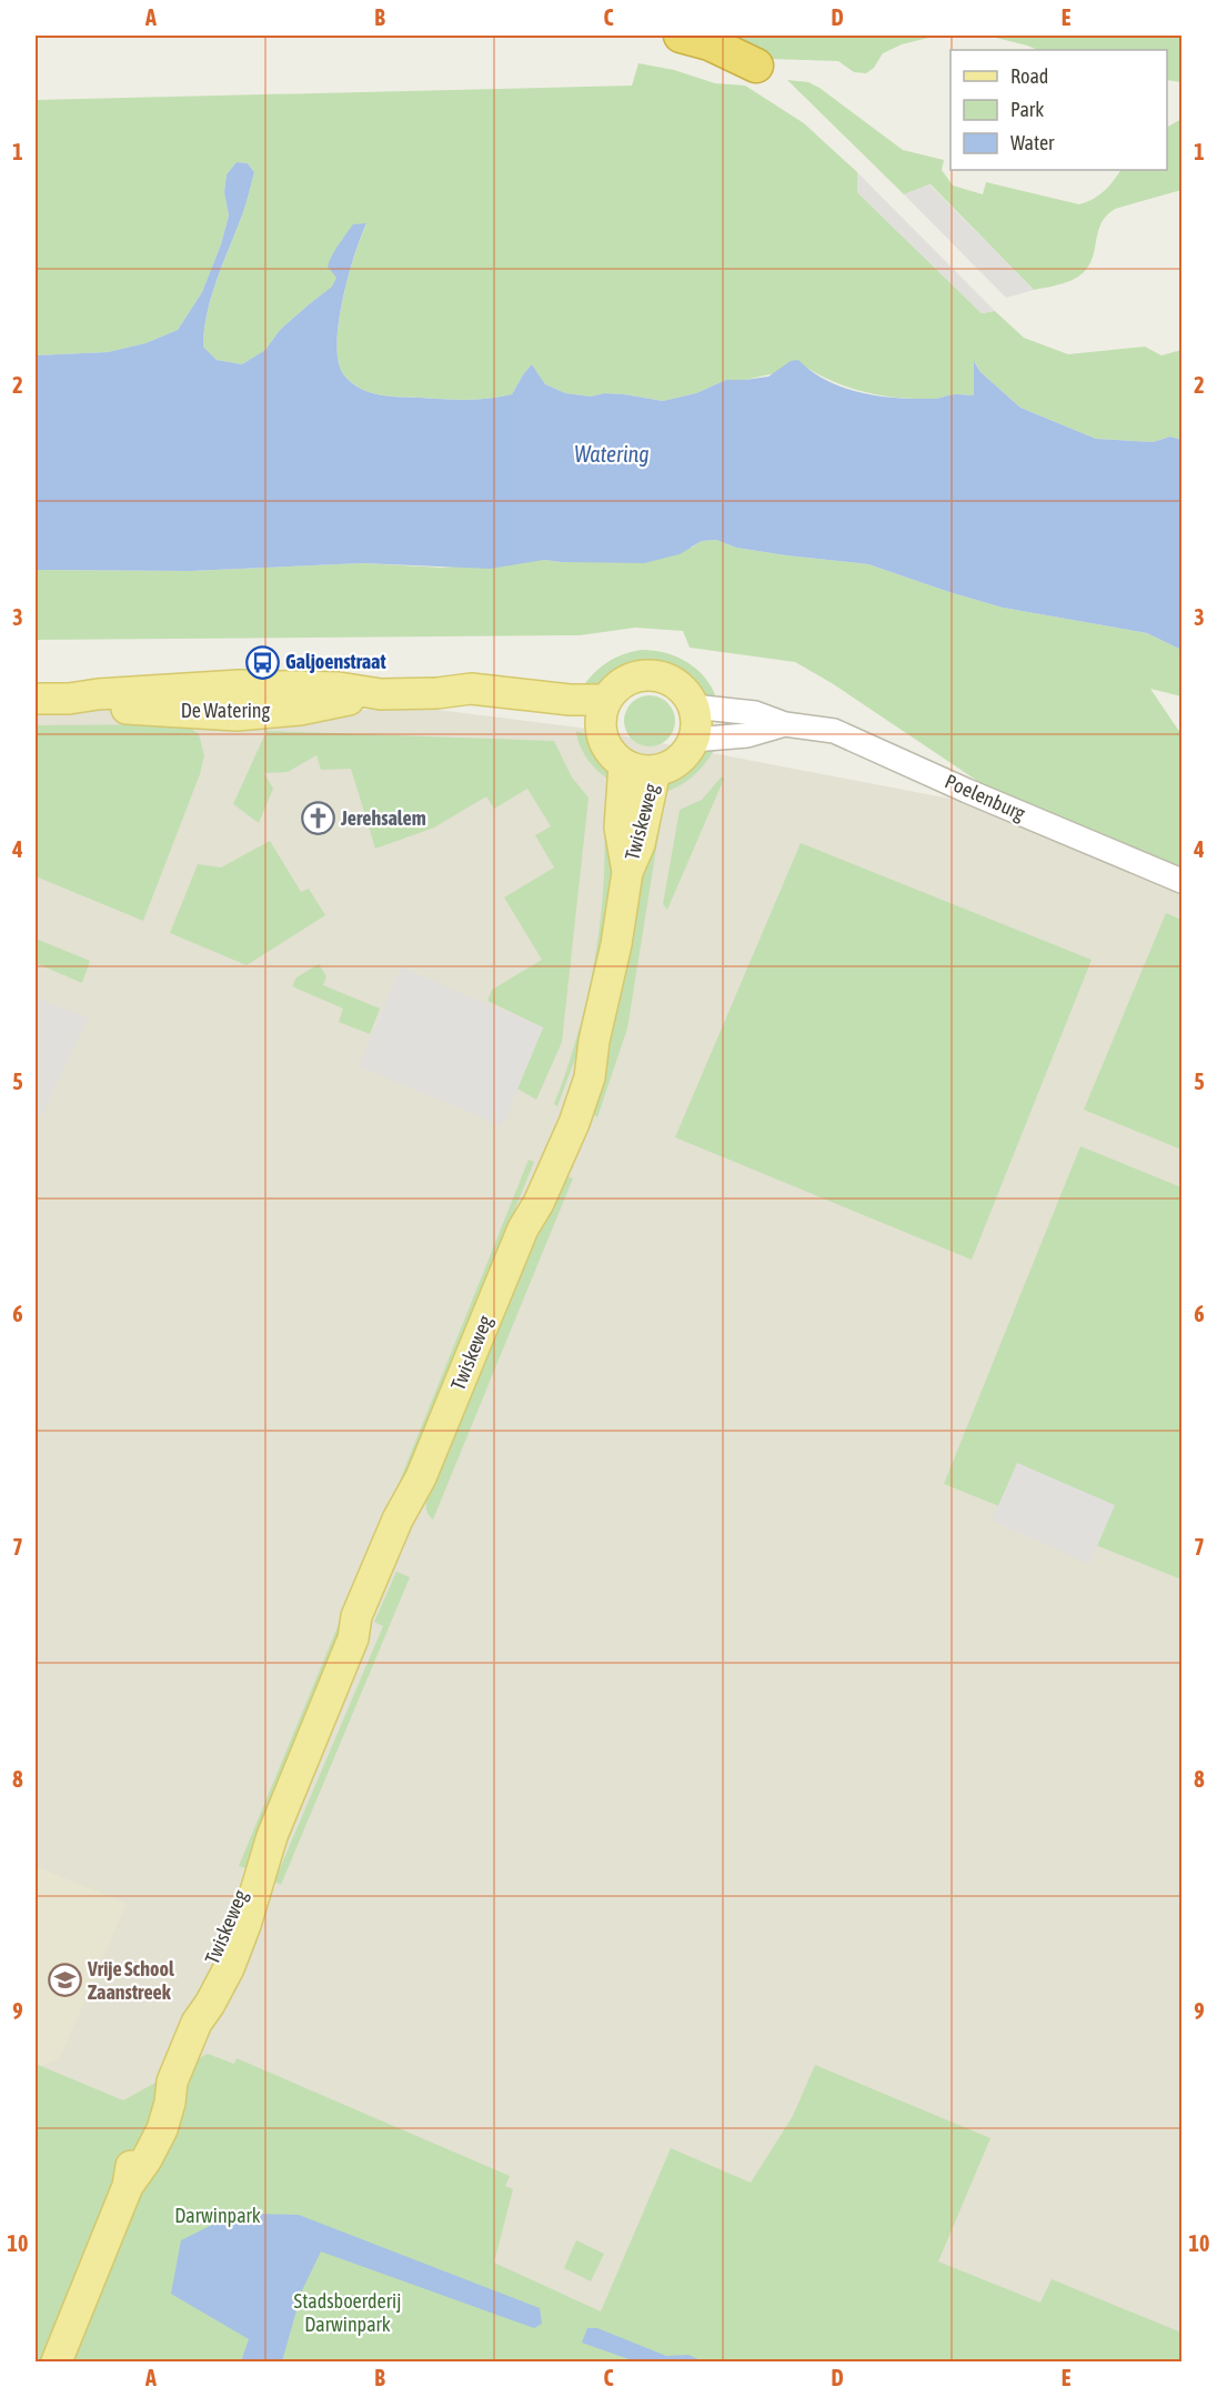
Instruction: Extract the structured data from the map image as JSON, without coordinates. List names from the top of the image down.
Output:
{
  "streets": {
    "main road": ["De Watering", "Twiskeweg"],
    "street": ["Poelenburg"]
  },
  "crossings": [
    ["De Watering", "Poelenburg"],
    ["De Watering", "Twiskeweg"],
    ["Poelenburg", "Twiskeweg"]
  ],
  "water": ["Watering"],
  "parks": ["Darwinpark", "Stadsboerderij Darwinpark"],
  "places": {
    "bus stop": ["Galjoenstraat"],
    "church": ["Jerehsalem"],
    "school or university": ["Vrije School Zaanstreek"]
  },
  "legend": ["Road", "Park", "Water"],
  "grid": {
    "columns": [
      "A",
      "B",
      "C",
      "D",
      "E"
    ],
    "rows": [
      "1",
      "2",
      "3",
      "4",
      "5",
      "6",
      "7",
      "8",
      "9",
      "10"
    ]
  }
}
